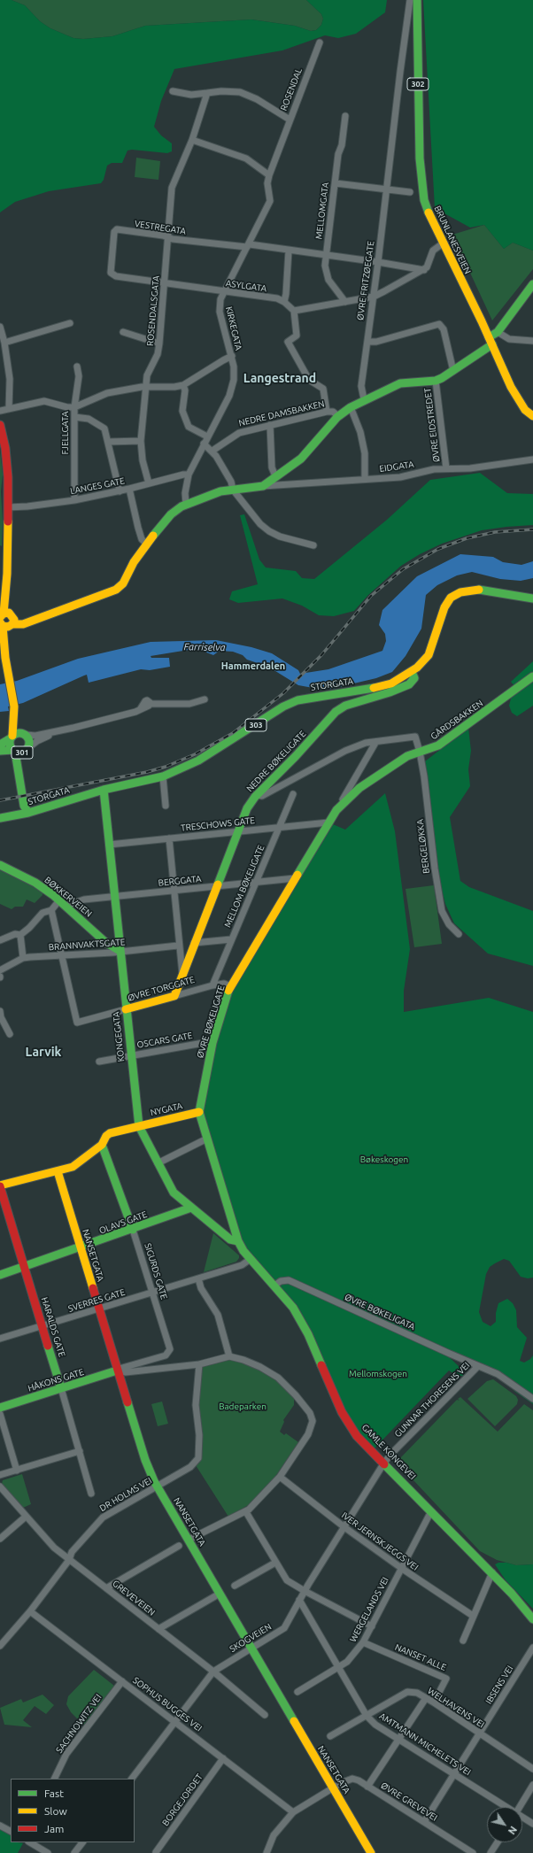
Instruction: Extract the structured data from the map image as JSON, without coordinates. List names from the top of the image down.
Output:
{
  "streets": {
    "main road": [
      "302",
      "BRUNLANESVEIEN",
      "STORGATA",
      "GÅRDSBAKKEN",
      "303",
      "301",
      "NEDRE BØKELIGATE",
      "BØKKERVEIEN",
      "ØVRE TORGGATE",
      "ØVRE BØKELIGATE",
      "KONGEGATA",
      "NYGATA",
      "OLAVS GATE",
      "NANSETGATA",
      "SIGURDS GATE",
      "HARALDS GATE",
      "HÅKONS GATE",
      "GAMLE KONGEVEI"
    ],
    "street": [
      "ROSENDAL",
      "MELLOMGATA",
      "VESTREGATA",
      "ØVRE FRITZØEGATE",
      "ASYLGATA",
      "ROSENDALSGATA",
      "KIRKEGATA",
      "NEDRE DAMSBAKKEN",
      "ØVRE EIDSTREDET",
      "FJELLGATA",
      "EIDGATA",
      "LANGES GATE",
      "TRESCHOWS GATE",
      "BERGELØKKA",
      "BERGGATA",
      "MELLOM BØKELIGATE",
      "BRANNVAKTSGATE",
      "OSCARS GATE",
      "SVERRES GATE",
      "ØVRE BØKELIGATA",
      "GUNNAR THORESENS VEI",
      "DR HOLMS VEI",
      "IVER JERNSKJEGGS VEI",
      "GREVEVEIEN",
      "WERGELANDS VEI",
      "SKOGVEIEN",
      "NANSET ALLE",
      "IBSENS VEI",
      "SOPHUS BUGGES VEI",
      "WELHAVENS VEI",
      "SACHNOWITZ VEI",
      "AMTMANN MICHELETS VEI",
      "BORGEJORDET",
      "ØVRE GREVEVEI"
    ]
  },
  "crossings": [
    ["ROSENDAL", "KIRKEGATA"],
    ["MELLOMGATA", "VESTREGATA"],
    ["VESTREGATA", "ØVRE FRITZØEGATE"],
    ["VESTREGATA", "ASYLGATA"],
    ["VESTREGATA", "ROSENDALSGATA"],
    ["VESTREGATA", "KIRKEGATA"],
    ["ASYLGATA", "ROSENDALSGATA"],
    ["ASYLGATA", "KIRKEGATA"],
    ["ROSENDALSGATA", "LANGES GATE"],
    ["KIRKEGATA", "LANGES GATE"],
    ["ØVRE EIDSTREDET", "EIDGATA"],
    ["FJELLGATA", "LANGES GATE"],
    ["LANGES GATE", "301"],
    ["STORGATA", "301"],
    ["STORGATA", "NEDRE BØKELIGATE"],
    ["STORGATA", "KONGEGATA"],
    ["GÅRDSBAKKEN", "BERGELØKKA"],
    ["GÅRDSBAKKEN", "ØVRE BØKELIGATE"],
    ["NEDRE BØKELIGATE", "TRESCHOWS GATE"],
    ["NEDRE BØKELIGATE", "BERGGATA"],
    ["NEDRE BØKELIGATE", "ØVRE TORGGATE"],
    ["TRESCHOWS GATE", "MELLOM BØKELIGATE"],
    ["TRESCHOWS GATE", "ØVRE BØKELIGATE"],
    ["TRESCHOWS GATE", "KONGEGATA"],
    ["BERGELØKKA", "ØVRE BØKELIGATE"],
    ["BERGGATA", "MELLOM BØKELIGATE"],
    ["BERGGATA", "BØKKERVEIEN"],
    ["BERGGATA", "ØVRE BØKELIGATE"],
    ["BERGGATA", "KONGEGATA"],
    ["MELLOM BØKELIGATE", "ØVRE TORGGATE"],
    ["BØKKERVEIEN", "BRANNVAKTSGATE"],
    ["BØKKERVEIEN", "KONGEGATA"],
    ["BRANNVAKTSGATE", "ØVRE TORGGATE"],
    ["BRANNVAKTSGATE", "KONGEGATA"],
    ["ØVRE TORGGATE", "ØVRE BØKELIGATE"],
    ["ØVRE TORGGATE", "KONGEGATA"],
    ["ØVRE BØKELIGATE", "KONGEGATA"],
    ["ØVRE BØKELIGATE", "OSCARS GATE"],
    ["ØVRE BØKELIGATE", "NYGATA"],
    ["ØVRE BØKELIGATE", "GAMLE KONGEVEI"],
    ["KONGEGATA", "OSCARS GATE"],
    ["KONGEGATA", "NYGATA"],
    ["KONGEGATA", "OLAVS GATE"],
    ["KONGEGATA", "GAMLE KONGEVEI"],
    ["NYGATA", "NANSETGATA"],
    ["NYGATA", "SIGURDS GATE"],
    ["NYGATA", "HARALDS GATE"],
    ["OLAVS GATE", "NANSETGATA"],
    ["OLAVS GATE", "SIGURDS GATE"],
    ["OLAVS GATE", "HARALDS GATE"],
    ["NANSETGATA", "SIGURDS GATE"],
    ["NANSETGATA", "SVERRES GATE"],
    ["NANSETGATA", "HÅKONS GATE"],
    ["NANSETGATA", "DR HOLMS VEI"],
    ["NANSETGATA", "SKOGVEIEN"],
    ["NANSETGATA", "ØVRE GREVEVEI"],
    ["SIGURDS GATE", "SVERRES GATE"],
    ["SIGURDS GATE", "HÅKONS GATE"],
    ["SVERRES GATE", "HARALDS GATE"],
    ["SVERRES GATE", "GAMLE KONGEVEI"],
    ["ØVRE BØKELIGATA", "GUNNAR THORESENS VEI"],
    ["ØVRE BØKELIGATA", "GAMLE KONGEVEI"],
    ["HARALDS GATE", "HÅKONS GATE"],
    ["GUNNAR THORESENS VEI", "GAMLE KONGEVEI"],
    ["GUNNAR THORESENS VEI", "SKOGVEIEN"],
    ["GAMLE KONGEVEI", "WERGELANDS VEI"],
    ["GAMLE KONGEVEI", "SKOGVEIEN"],
    ["DR HOLMS VEI", "GREVEVEIEN"],
    ["DR HOLMS VEI", "SOPHUS BUGGES VEI"],
    ["IVER JERNSKJEGGS VEI", "WERGELANDS VEI"],
    ["IVER JERNSKJEGGS VEI", "SKOGVEIEN"],
    ["GREVEVEIEN", "SKOGVEIEN"],
    ["WERGELANDS VEI", "NANSET ALLE"],
    ["WERGELANDS VEI", "AMTMANN MICHELETS VEI"],
    ["SKOGVEIEN", "SOPHUS BUGGES VEI"],
    ["SKOGVEIEN", "AMTMANN MICHELETS VEI"],
    ["NANSET ALLE", "WELHAVENS VEI"],
    ["IBSENS VEI", "WELHAVENS VEI"],
    ["IBSENS VEI", "AMTMANN MICHELETS VEI"],
    ["IBSENS VEI", "ØVRE GREVEVEI"],
    ["SOPHUS BUGGES VEI", "SACHNOWITZ VEI"],
    ["SOPHUS BUGGES VEI", "BORGEJORDET"],
    ["WELHAVENS VEI", "AMTMANN MICHELETS VEI"]
  ],
  "districts": ["Langestrand", "Hammerdalen", "Larvik"],
  "water": ["Farriselva"],
  "parks": ["Bøkeskogen", "Mellomskogen", "Badeparken"],
  "legend": ["Fast", "Slow", "Jam"],
  "north": "bottom right"
}
